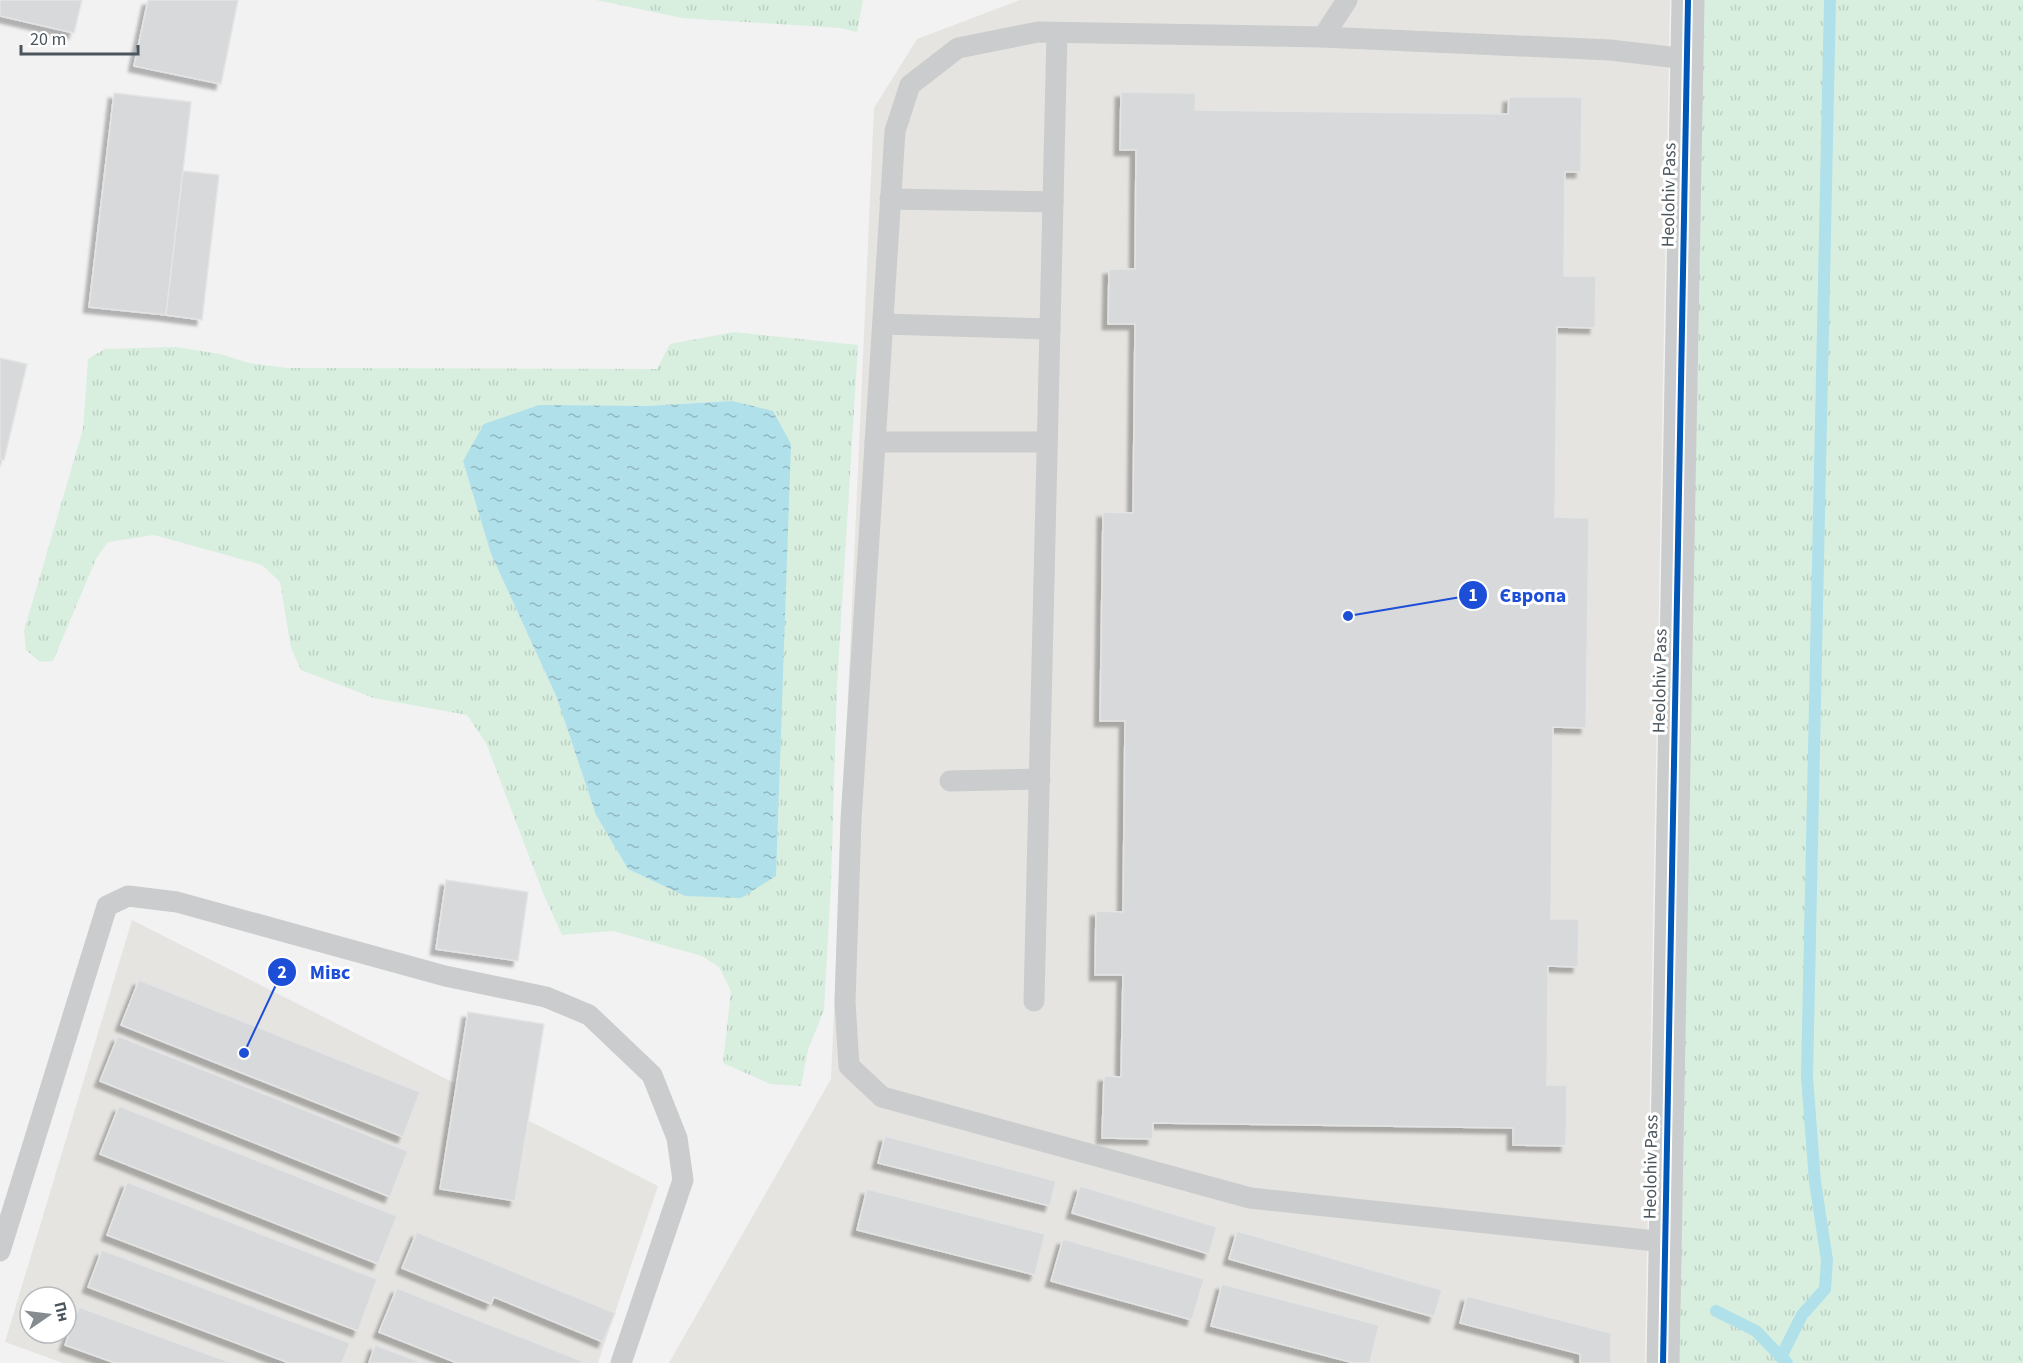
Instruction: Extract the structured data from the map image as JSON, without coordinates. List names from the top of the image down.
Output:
{
  "streets": {
    "street": ["Heolohiv Pass"]
  },
  "places": ["Європа", "Мівс"],
  "scale_bar": "20 m",
  "north": "right"
}
